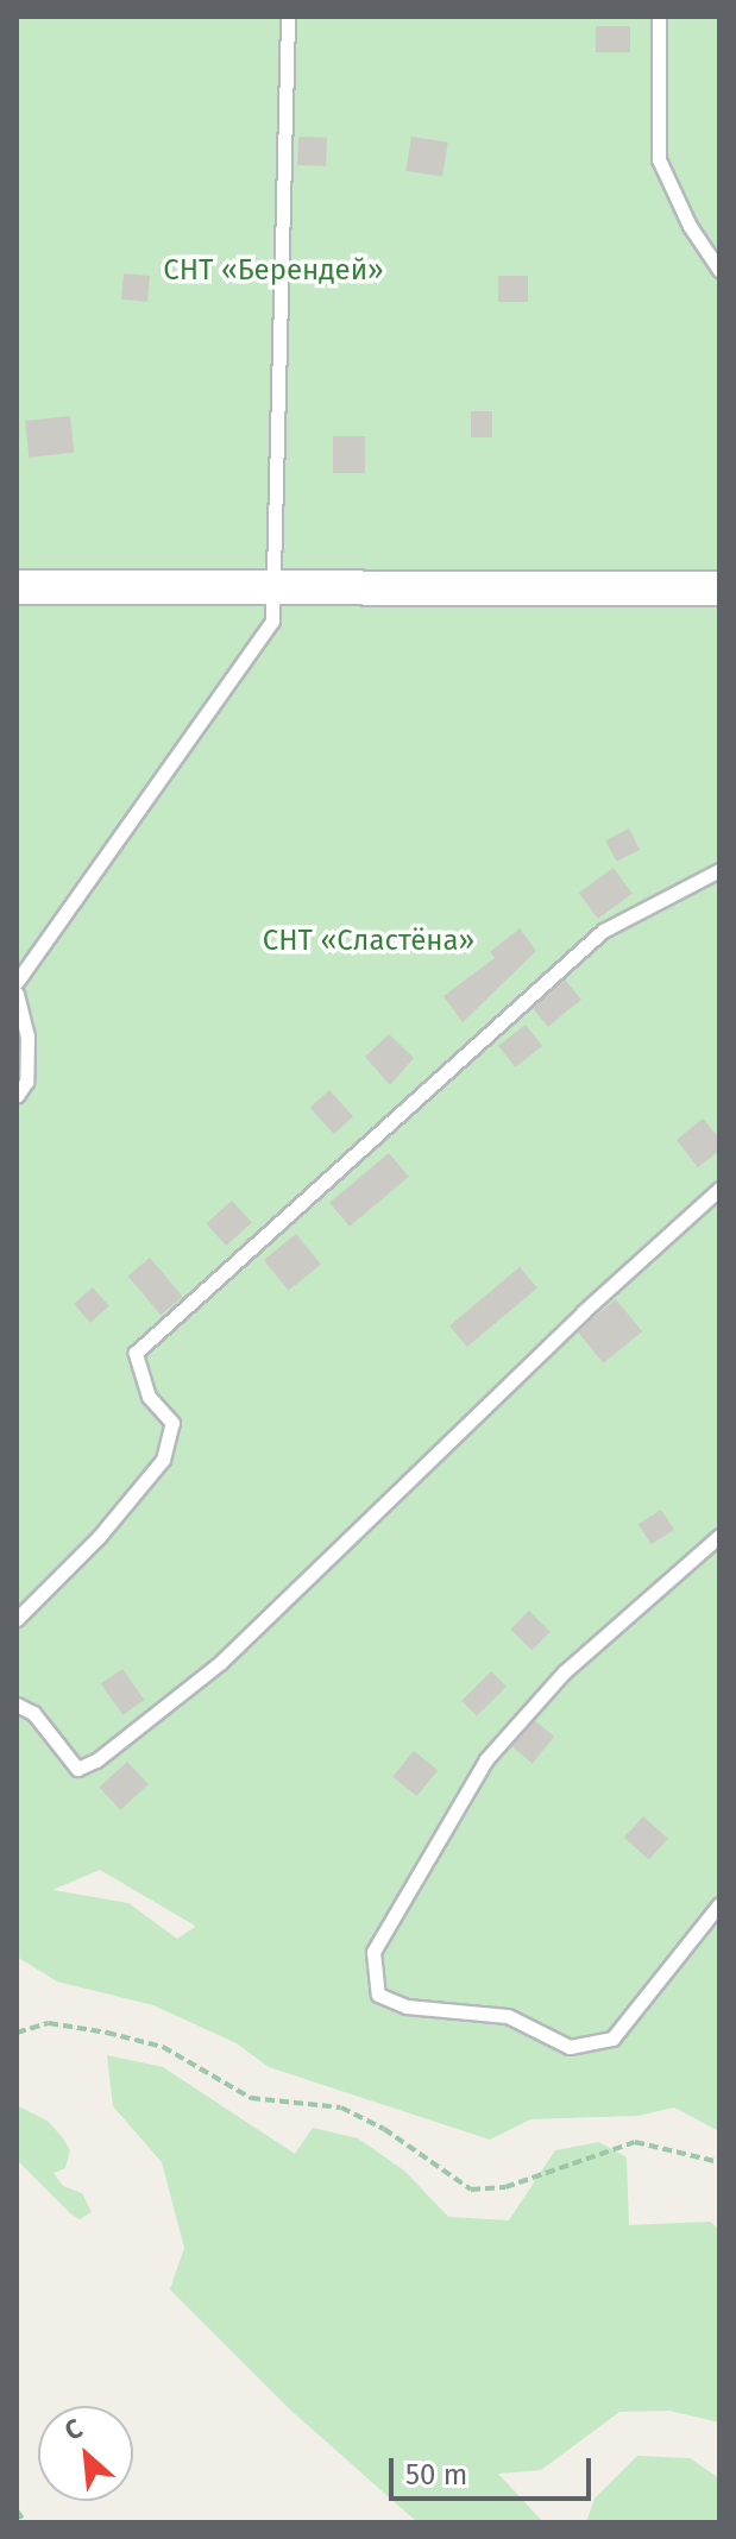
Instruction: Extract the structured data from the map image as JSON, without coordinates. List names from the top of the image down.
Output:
{
  "parks": ["СНТ «Берендей»", "СНТ «Сластёна»"],
  "scale_bar": "50 m",
  "north": "top left"
}
